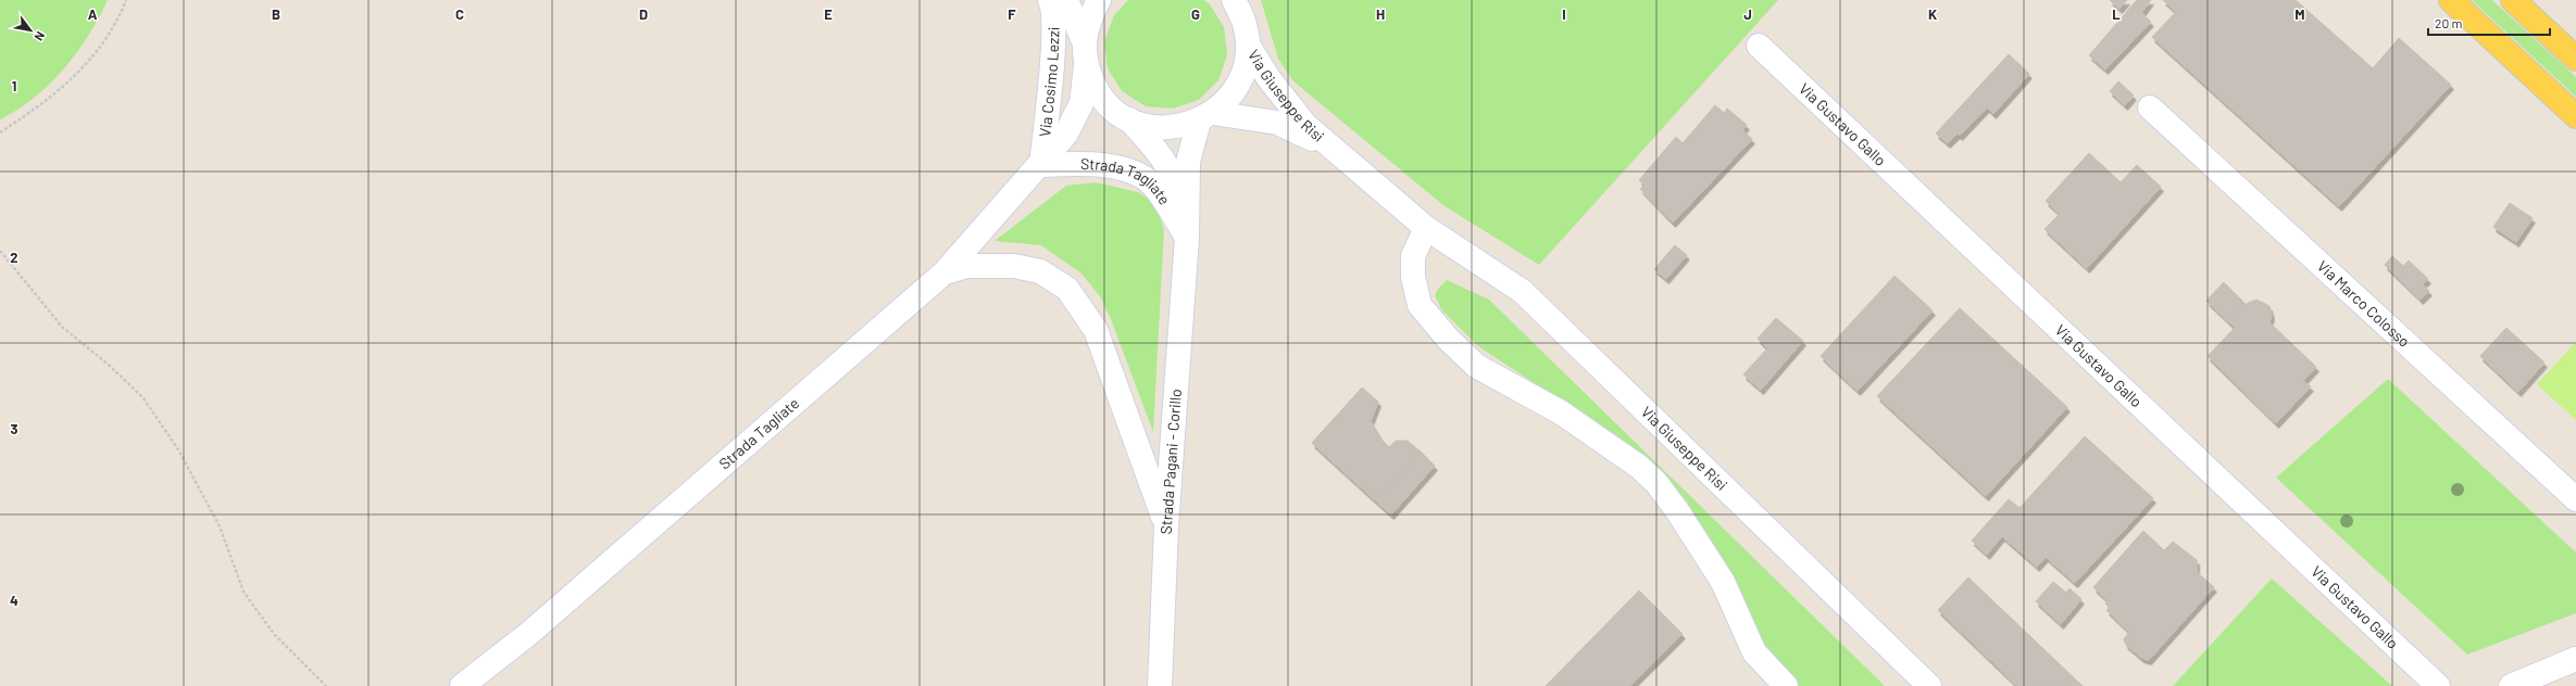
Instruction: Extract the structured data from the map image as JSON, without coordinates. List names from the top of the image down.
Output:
{
  "streets": {
    "street": [
      "Via Cosimo Lezzi",
      "Via Giuseppe Risi",
      "Via Gustavo Gallo",
      "Strada Tagliate",
      "Via Marco Colosso",
      "Strada Pagani - Corillo"
    ]
  },
  "crossings": [
    ["Via Cosimo Lezzi", "Strada Tagliate"],
    ["Via Cosimo Lezzi", "Strada Pagani - Corillo"],
    ["Via Giuseppe Risi", "Strada Pagani - Corillo"],
    ["Strada Tagliate", "Strada Pagani - Corillo"]
  ],
  "scale_bar": "20 m",
  "north": "bottom right",
  "grid": {
    "columns": [
      "A",
      "B",
      "C",
      "D",
      "E",
      "F",
      "G",
      "H",
      "I",
      "J",
      "K",
      "L",
      "M"
    ],
    "rows": [
      "1",
      "2",
      "3",
      "4"
    ]
  }
}
